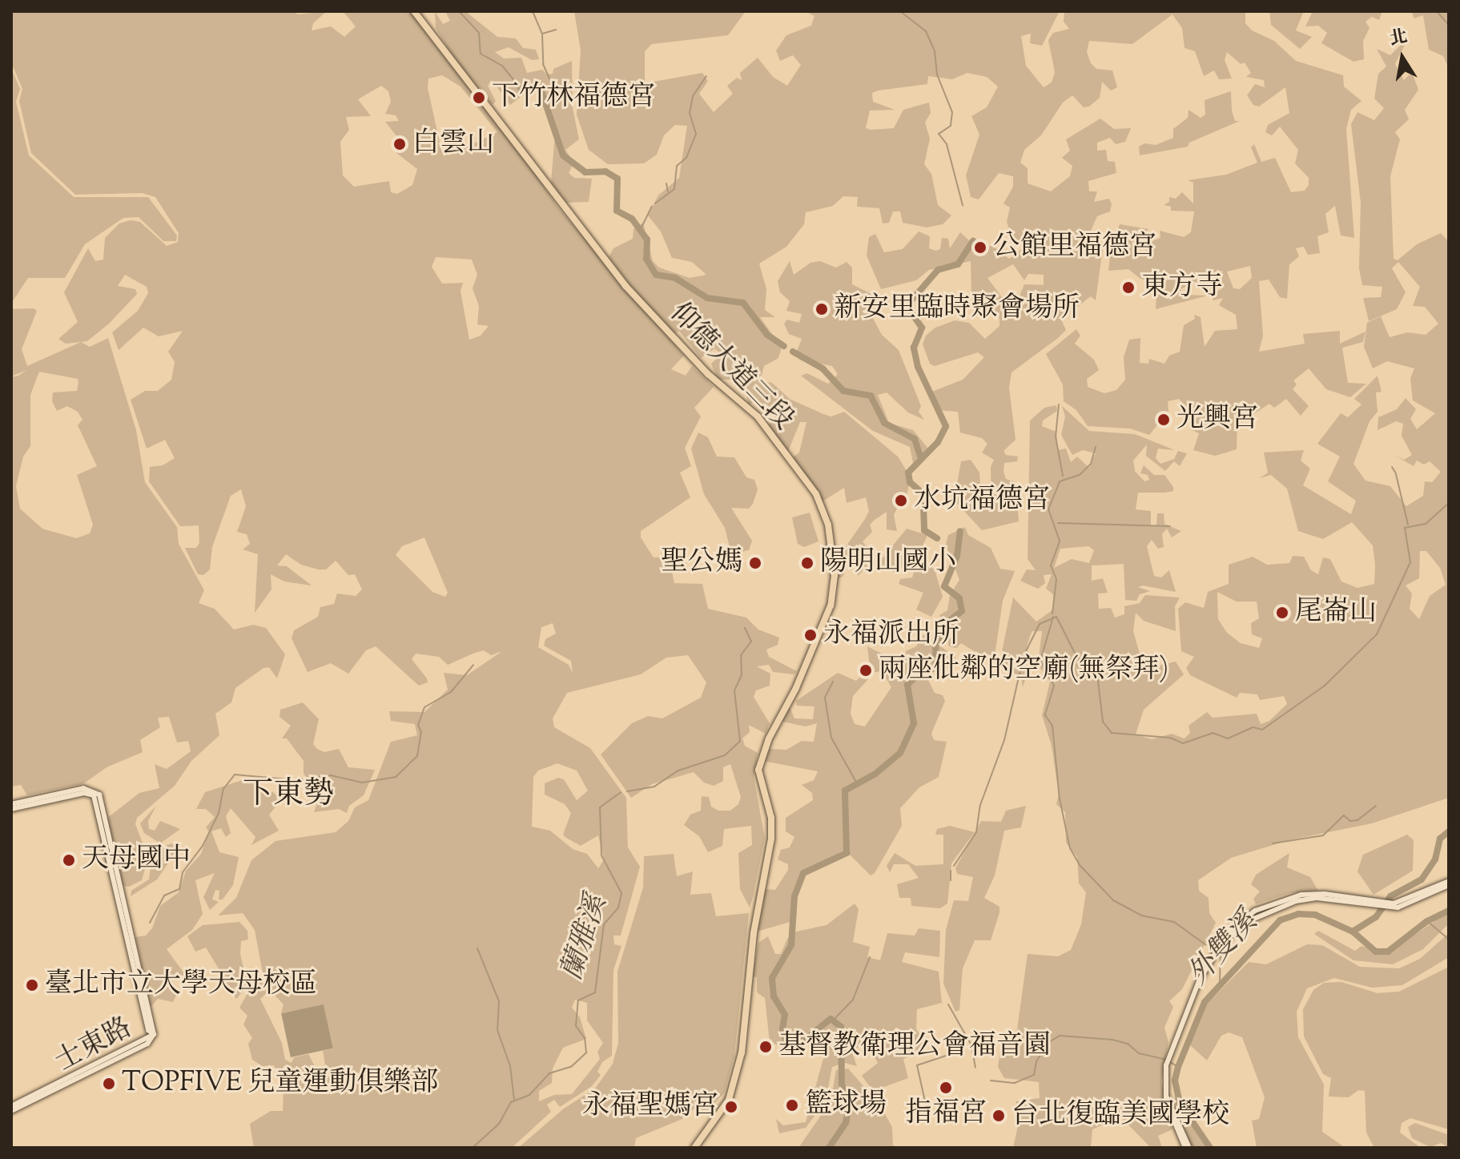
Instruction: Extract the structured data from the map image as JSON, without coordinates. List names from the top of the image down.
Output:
{
  "streets": {
    "main road": ["仰德大道三段"],
    "street": ["士東路"]
  },
  "districts": ["下東勢"],
  "water": ["蘭雅溪", "外雙溪"],
  "places": [
    "下竹林福德宮",
    "白雲山",
    "公館里福德宮",
    "東方寺",
    "新安里臨時聚會場所",
    "光興宮",
    "水坑福德宮",
    "聖公媽",
    "陽明山國小",
    "尾崙山",
    "永福派出所",
    "兩座仳鄰的空廟(無祭拜)",
    "天母國中",
    "臺北市立大學天母校區",
    "基督教衛理公會福音園",
    "TOPFIVE 兒童運動俱樂部",
    "指福宮",
    "籃球場",
    "永福聖媽宮",
    "台北復臨美國學校"
  ],
  "north": "top"
}
